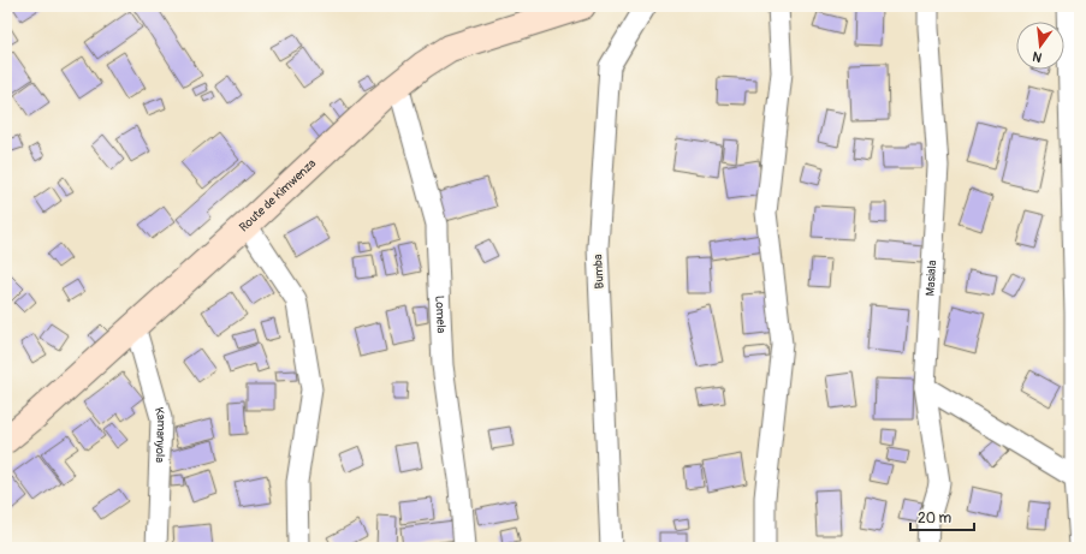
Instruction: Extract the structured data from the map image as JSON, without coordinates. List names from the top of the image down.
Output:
{
  "streets": {
    "street": [
      "Route de Kimwenza",
      "Bumba",
      "Masiala",
      "Lomela",
      "Kamanyola"
    ]
  },
  "crossings": [
    ["Route de Kimwenza", "Lomela"],
    ["Route de Kimwenza", "Kamanyola"]
  ],
  "scale_bar": "20 m",
  "north": "bottom"
}
